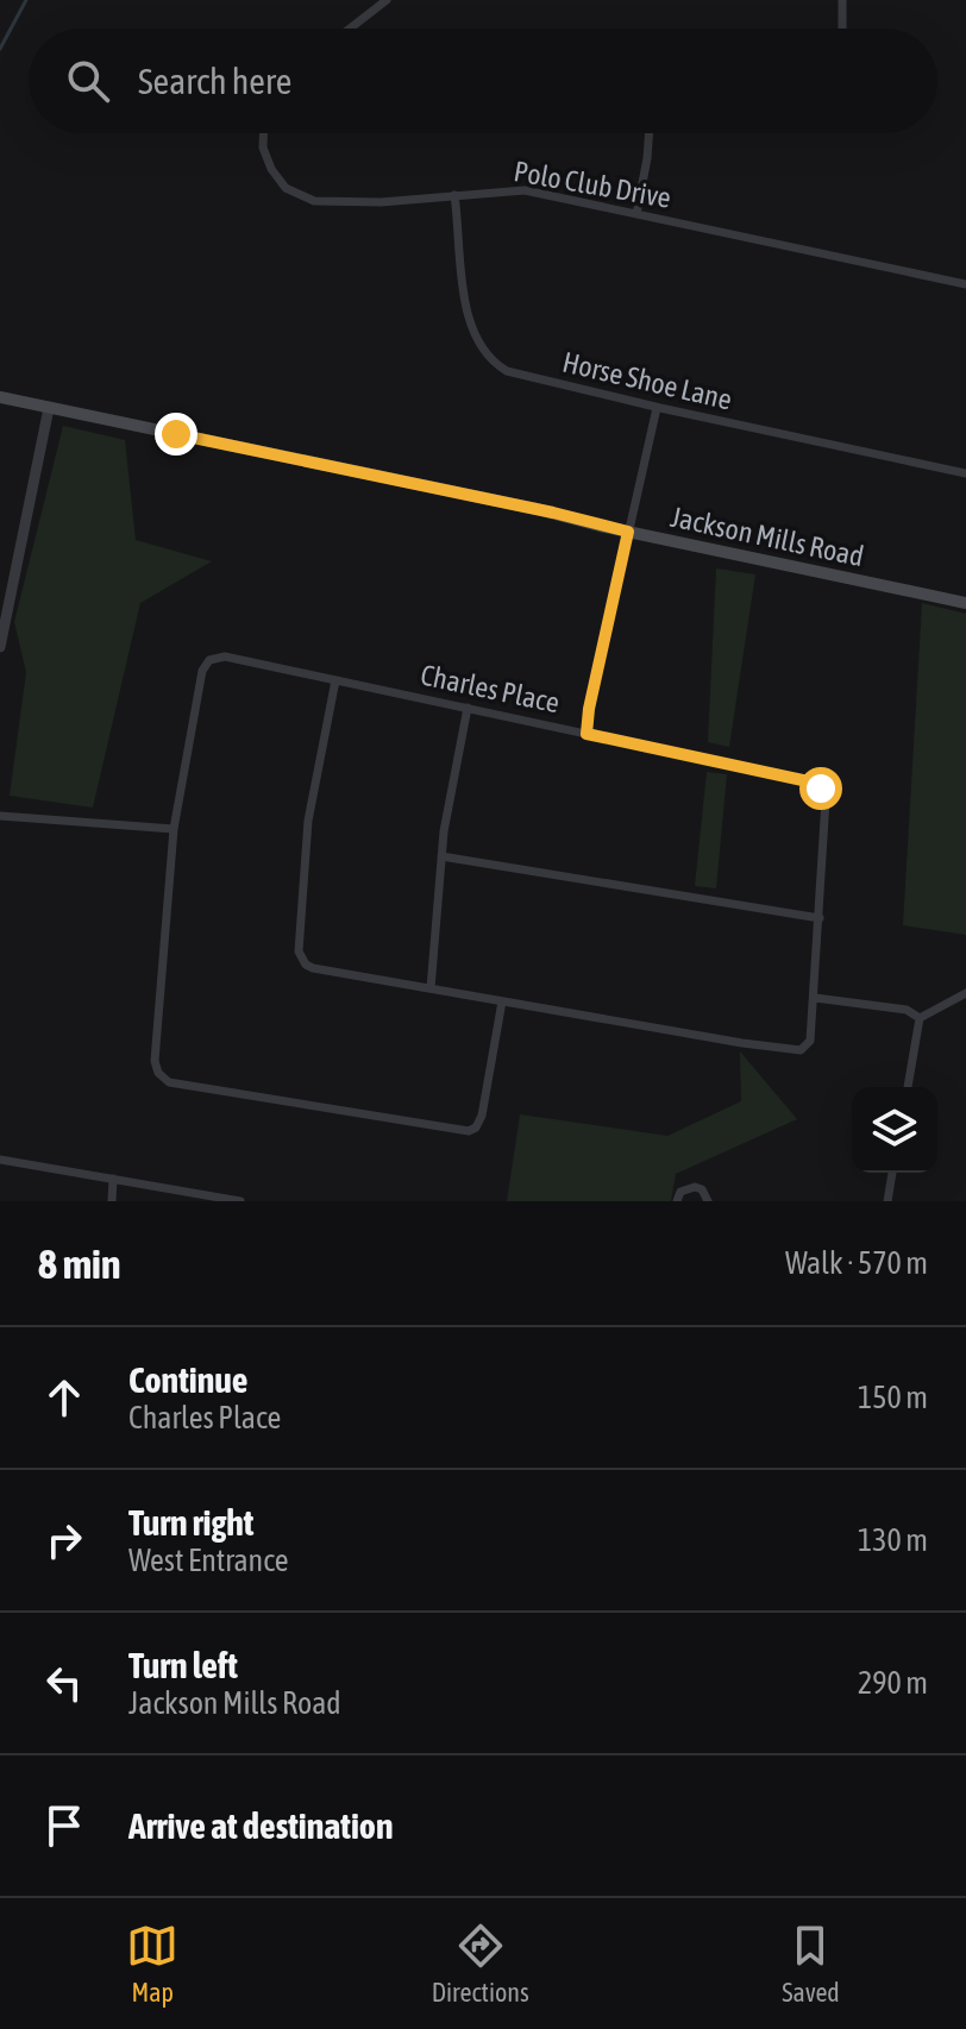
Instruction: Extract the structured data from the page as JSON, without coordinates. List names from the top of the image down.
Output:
{
  "streets": {
    "main road": ["Jackson Mills Road"],
    "street": ["Polo Club Drive", "Horse Shoe Lane", "Charles Place"]
  },
  "crossings": [
    ["Polo Club Drive", "Horse Shoe Lane"]
  ],
  "page": {
    "search": "Search here",
    "heading": ["8 min", "Walk · 570 m"],
    "list": [
      ["Continue", "Charles Place", "150 m"],
      ["Turn right", "West Entrance", "130 m"],
      ["Turn left", "Jackson Mills Road", "290 m"],
      "Arrive at destination"
    ],
    "nav": ["Map", "Directions", "Saved"]
  }
}
